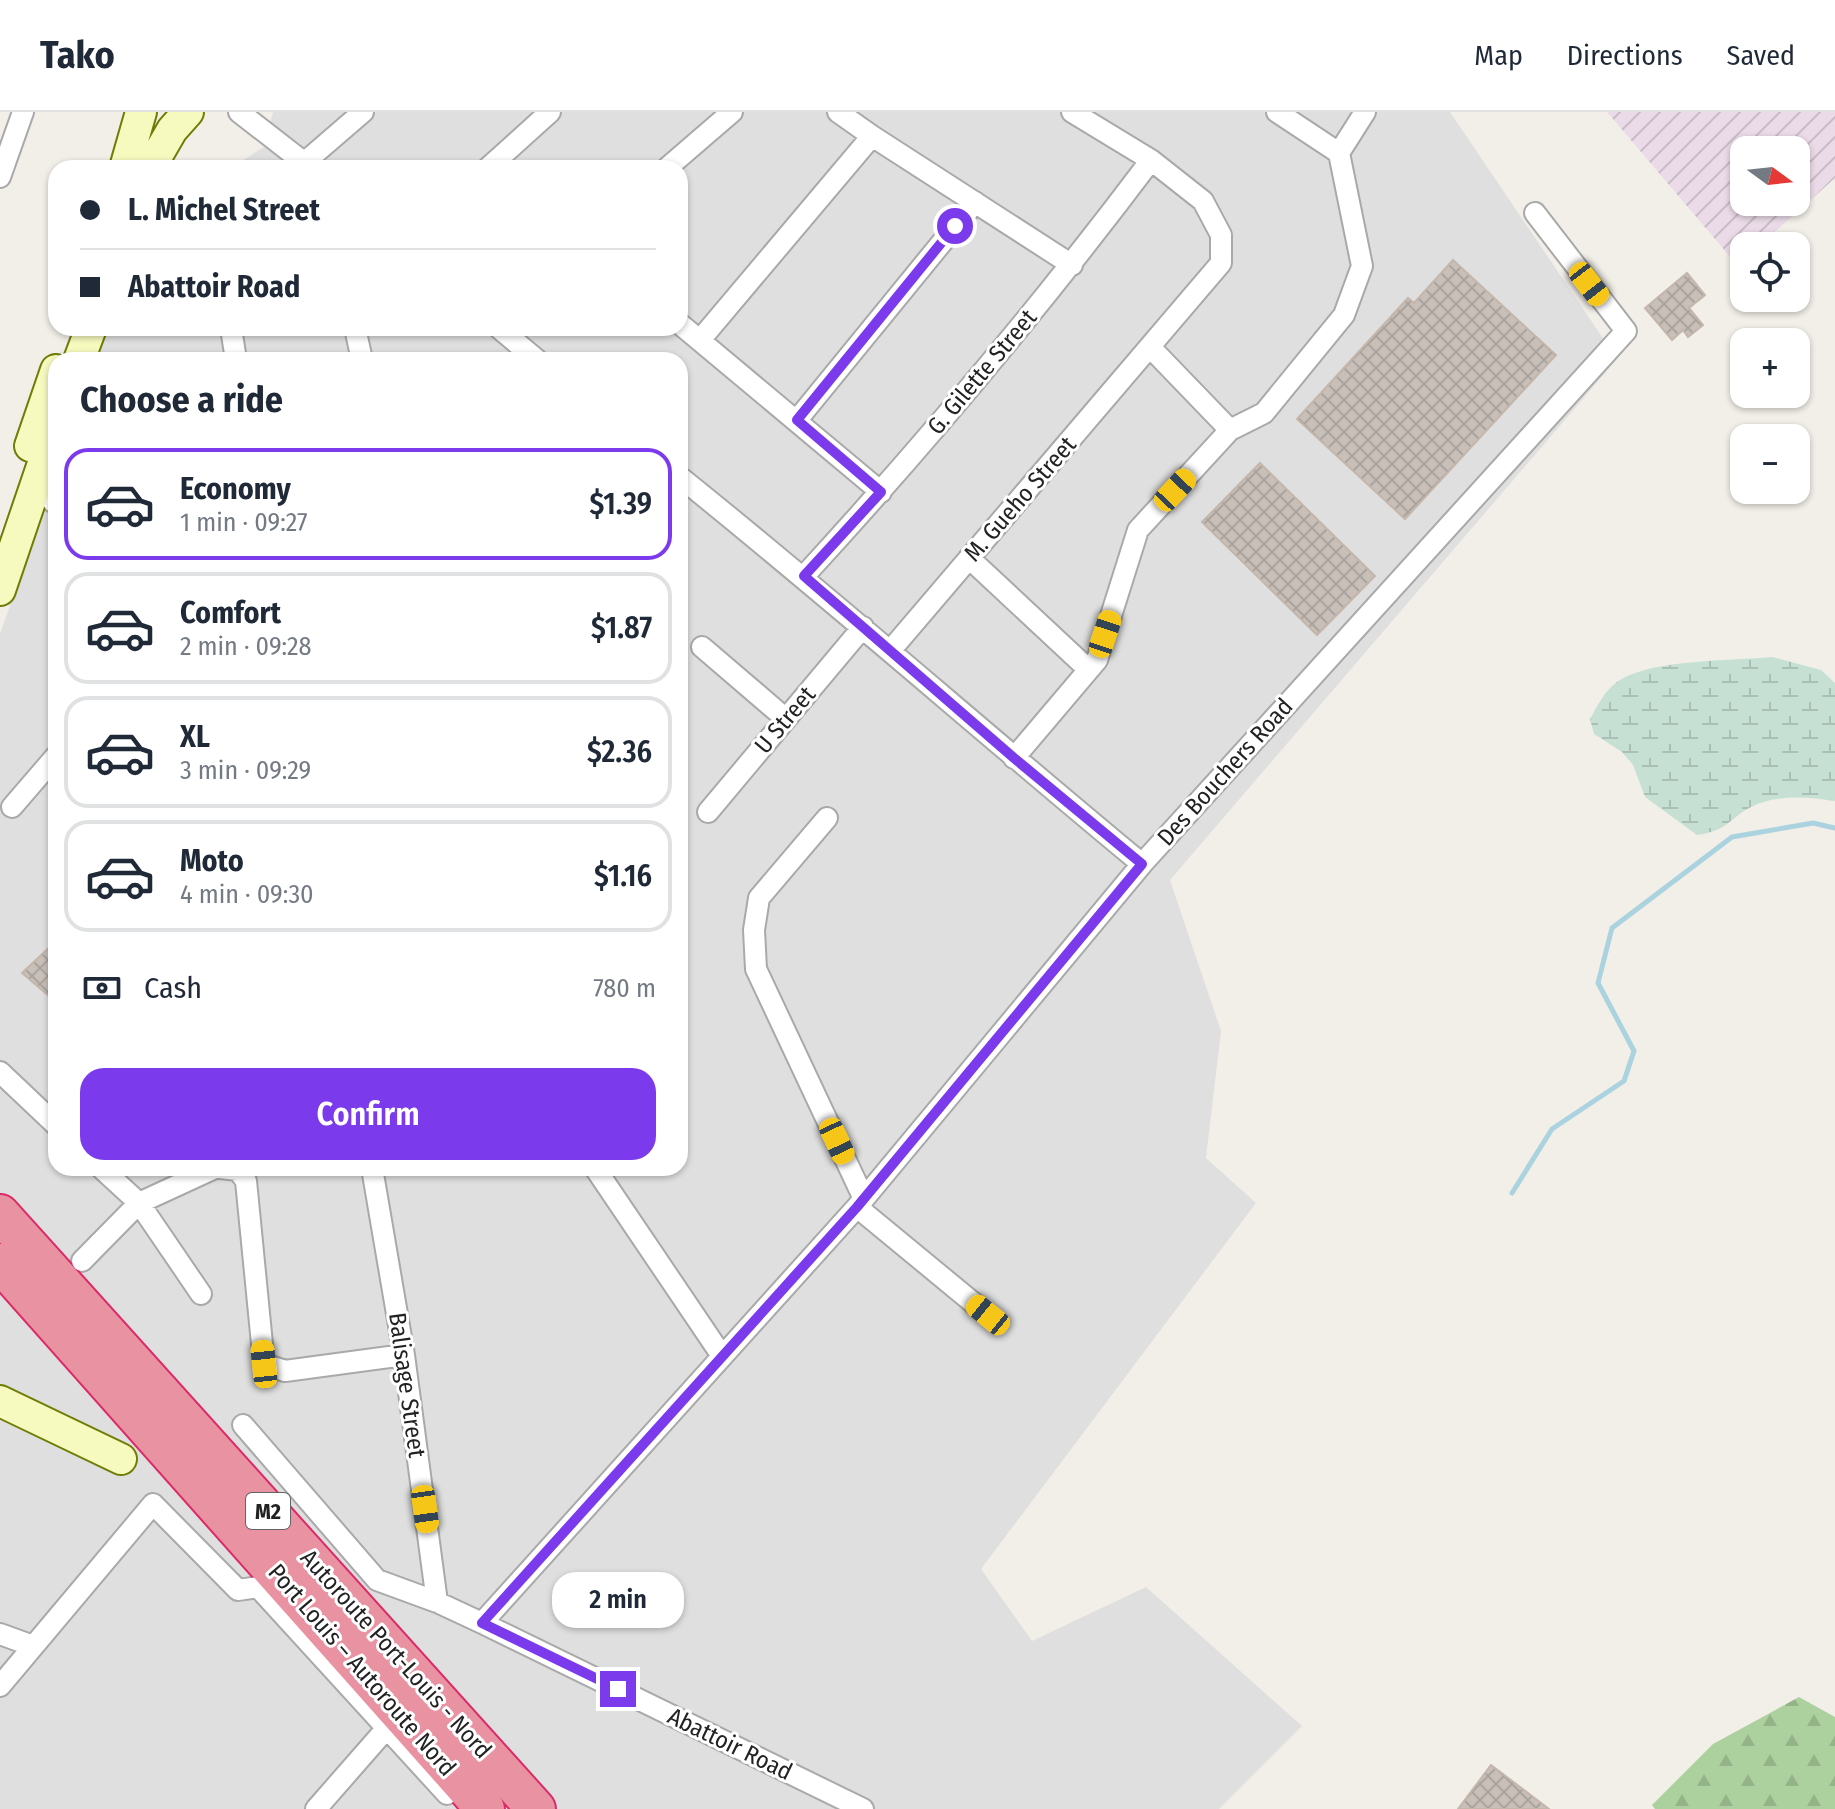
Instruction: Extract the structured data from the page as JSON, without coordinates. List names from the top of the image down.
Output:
{
  "streets": {
    "highway": ["M2", "Autoroute Port-Louis - Nord", "Port Louis – Autoroute Nord"],
    "street": [
      "G. Gilette Street",
      "M. Gueho Street",
      "U Street",
      "Des Bouchers Road",
      "Balisage Street",
      "Abattoir Road"
    ]
  },
  "crossings": [
    ["G. Gilette Street", "M. Gueho Street"],
    ["Des Bouchers Road", "Abattoir Road"],
    ["Balisage Street", "Abattoir Road"]
  ],
  "north": "right",
  "page": {
    "header": "Tako",
    "nav": ["Map", "Directions", "Saved"],
    "map_buttons": ["+", "−"],
    "banner": ["L. Michel Street", "Abattoir Road"],
    "heading": "Choose a ride",
    "list": [
      {
        "name": "Economy",
        "note": "1 min · 09:27",
        "value": "$1.39"
      },
      {
        "name": "Comfort",
        "note": "2 min · 09:28",
        "value": "$1.87"
      },
      {
        "name": "XL",
        "note": "3 min · 09:29",
        "value": "$2.36"
      },
      {
        "name": "Moto",
        "note": "4 min · 09:30",
        "value": "$1.16"
      }
    ],
    "pay": ["Cash", "780 m"],
    "buttons": "Confirm",
    "bubble": "2 min"
  }
}
